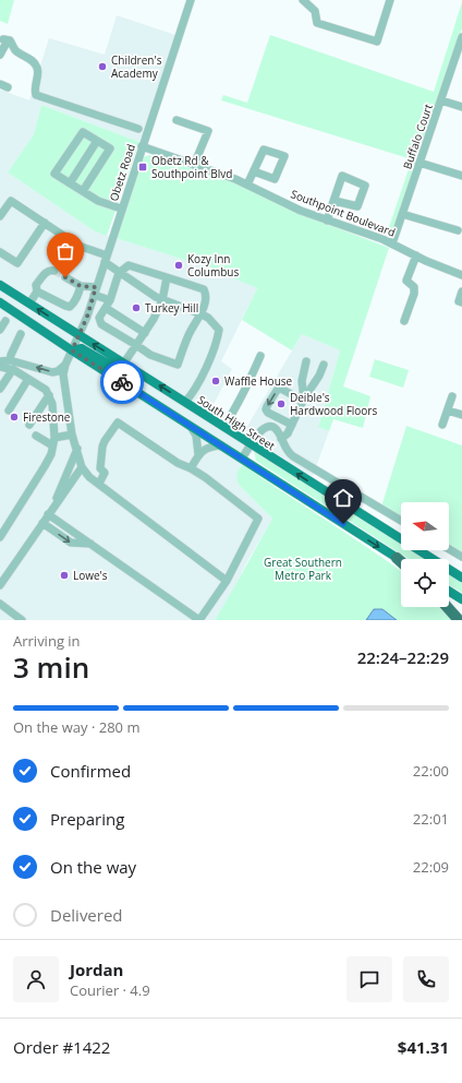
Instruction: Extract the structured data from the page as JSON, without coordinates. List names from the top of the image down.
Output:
{
  "streets": {
    "main road": ["South High Street"],
    "street": ["Buffalo Court", "Obetz Road", "Southpoint Boulevard"]
  },
  "crossings": [
    ["Buffalo Court", "Southpoint Boulevard"],
    ["Obetz Road", "Southpoint Boulevard"],
    ["Obetz Road", "South High Street"]
  ],
  "parks": ["Great Southern Metro Park"],
  "places": {
    "other": [
      "Children's Academy",
      "Kozy Inn Columbus",
      "Turkey Hill",
      "Waffle House",
      "Deible's Hardwood Floors",
      "Firestone",
      "Lowe's"
    ],
    "transit": ["Obetz Rd & Southpoint Blvd"]
  },
  "north": "left",
  "page": {
    "heading": ["3 min", "Arriving in", "22:24–22:29"],
    "panel": [
      "Jordan",
      "Courier · 4.9",
      "Order #1422",
      "$41.31"
    ],
    "bar": "On the way · 280 m",
    "list": [
      ["Confirmed", "22:00"],
      ["Preparing", "22:01"],
      ["On the way", "22:09"],
      "Delivered"
    ]
  }
}
